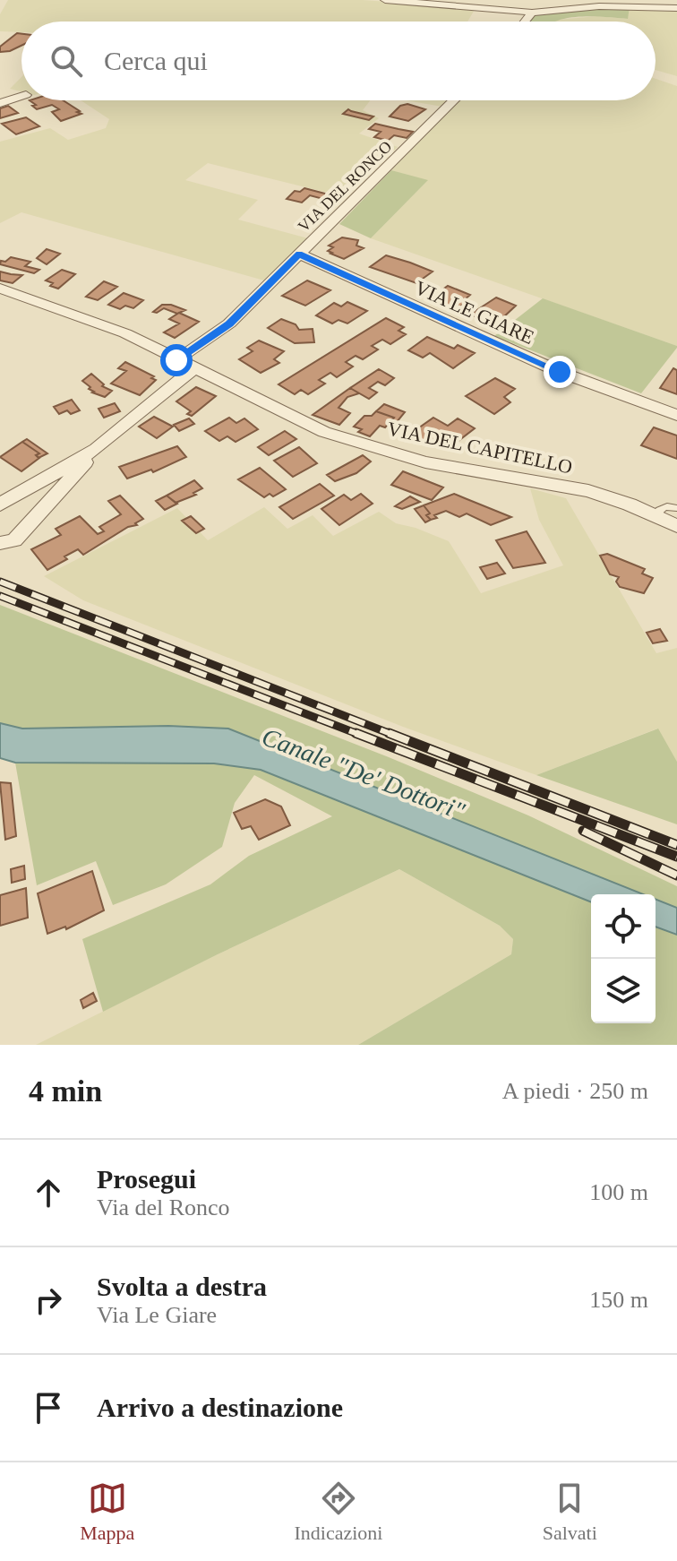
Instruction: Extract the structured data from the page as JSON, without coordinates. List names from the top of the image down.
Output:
{
  "streets": {
    "street": ["VIA DEL RONCO", "VIA LE GIARE", "VIA DEL CAPITELLO"]
  },
  "crossings": [
    ["VIA DEL RONCO", "VIA LE GIARE"],
    ["VIA DEL RONCO", "VIA DEL CAPITELLO"]
  ],
  "water": ["Canale \"De' Dottori\""],
  "page": {
    "search": "Cerca qui",
    "heading": ["4 min", "A piedi · 250 m"],
    "list": [
      ["Prosegui", "Via del Ronco", "100 m"],
      ["Svolta a destra", "Via Le Giare", "150 m"],
      "Arrivo a destinazione"
    ],
    "nav": ["Mappa", "Indicazioni", "Salvati"]
  }
}
